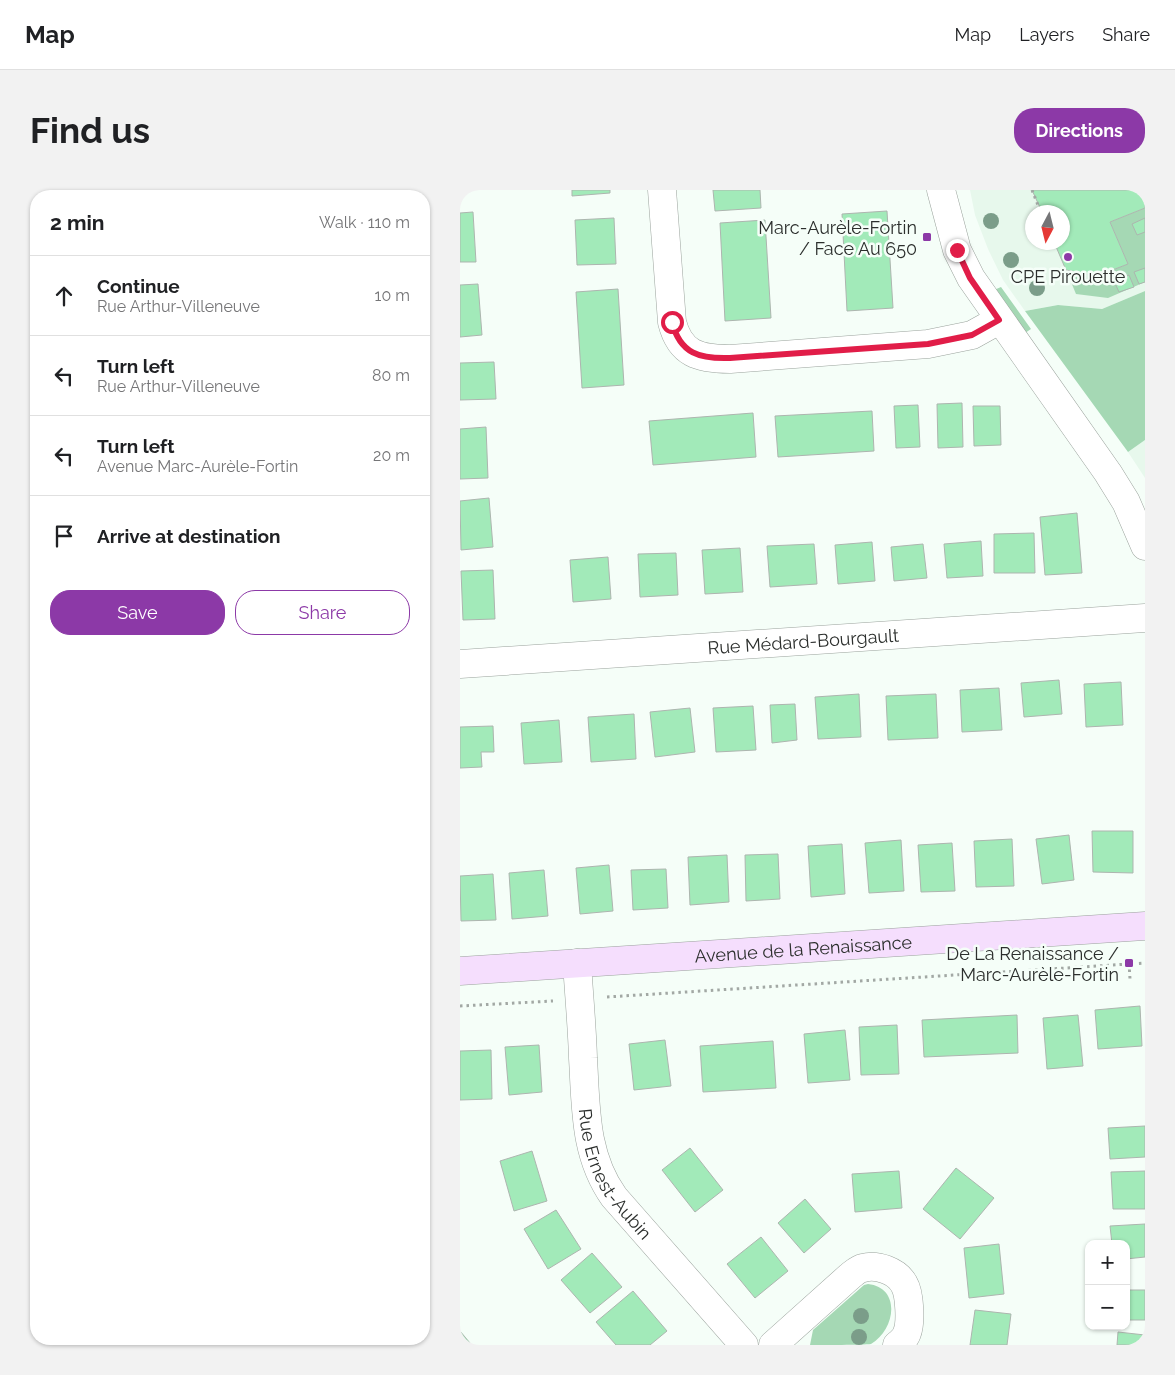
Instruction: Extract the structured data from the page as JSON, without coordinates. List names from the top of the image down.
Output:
{
  "streets": {
    "street": ["Rue Médard-Bourgault", "Avenue de la Renaissance", "Rue Ernest-Aubin"]
  },
  "crossings": [
    ["Avenue de la Renaissance", "Rue Ernest-Aubin"]
  ],
  "places": {
    "transit": ["Marc-Aurèle-Fortin / Face Au 650", "De La Renaissance / Marc-Aurèle-Fortin"],
    "other": ["CPE Pirouette"]
  },
  "north": "bottom",
  "page": {
    "header": "Map",
    "nav": ["Map", "Layers", "Share"],
    "buttons": [
      "Directions",
      ["Save", "Share"]
    ],
    "title": "Find us",
    "heading": ["2 min", "Walk · 110 m"],
    "list": [
      ["Continue", "Rue Arthur-Villeneuve", "10 m"],
      ["Turn left", "Rue Arthur-Villeneuve", "80 m"],
      ["Turn left", "Avenue Marc-Aurèle-Fortin", "20 m"],
      "Arrive at destination"
    ],
    "map_buttons": ["+", "−"]
  }
}
